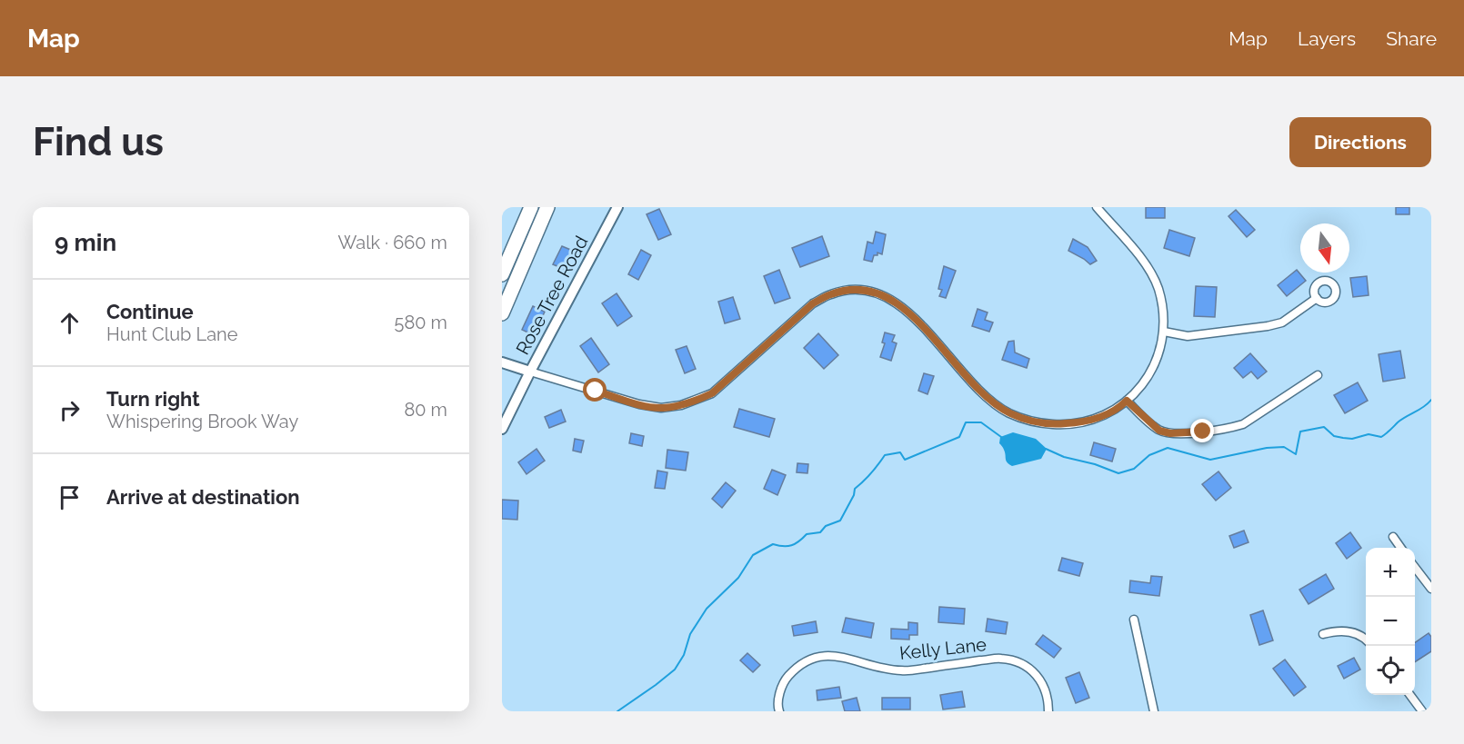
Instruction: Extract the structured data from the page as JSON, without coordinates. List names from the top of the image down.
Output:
{
  "streets": {
    "street": ["Rose Tree Road", "Kelly Lane"]
  },
  "north": "bottom",
  "page": {
    "header": "Map",
    "nav": ["Map", "Layers", "Share"],
    "buttons": "Directions",
    "title": "Find us",
    "heading": ["9 min", "Walk · 660 m"],
    "list": [
      ["Continue", "Hunt Club Lane", "580 m"],
      ["Turn right", "Whispering Brook Way", "80 m"],
      "Arrive at destination"
    ],
    "map_buttons": ["+", "−"]
  }
}
